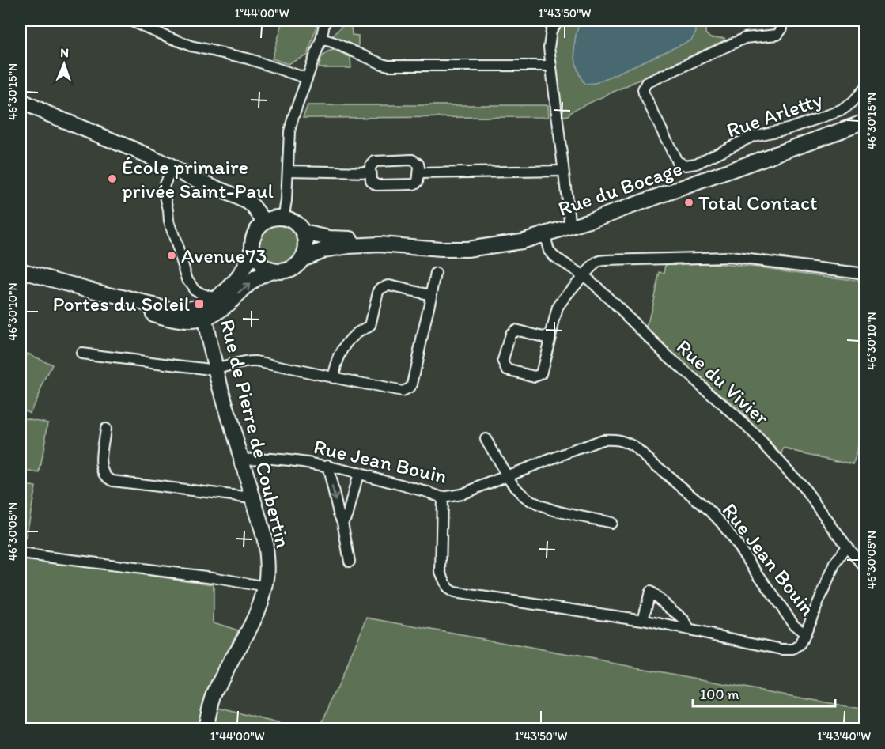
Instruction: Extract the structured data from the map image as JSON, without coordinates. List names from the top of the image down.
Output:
{
  "streets": {
    "main road": ["Rue du Bocage", "Rue de Pierre de Coubertin"],
    "street": ["Rue Arletty", "Rue du Vivier", "Rue Jean Bouin"]
  },
  "crossings": [
    ["Rue du Bocage", "Rue du Vivier"],
    ["Rue de Pierre de Coubertin", "Rue Jean Bouin"]
  ],
  "places": {
    "other": ["École primaire privée Saint-Paul", "Total Contact", "Avenue73"],
    "transit": ["Portes du Soleil"]
  },
  "scale_bar": "100 m",
  "north": "top",
  "coordinates": [
    "1°44'00\"W",
    "1°43'50\"W",
    "46°30'15\"N",
    "46°30'10\"N",
    "46°30'05\"N",
    "1°43'40\"W"
  ]
}
